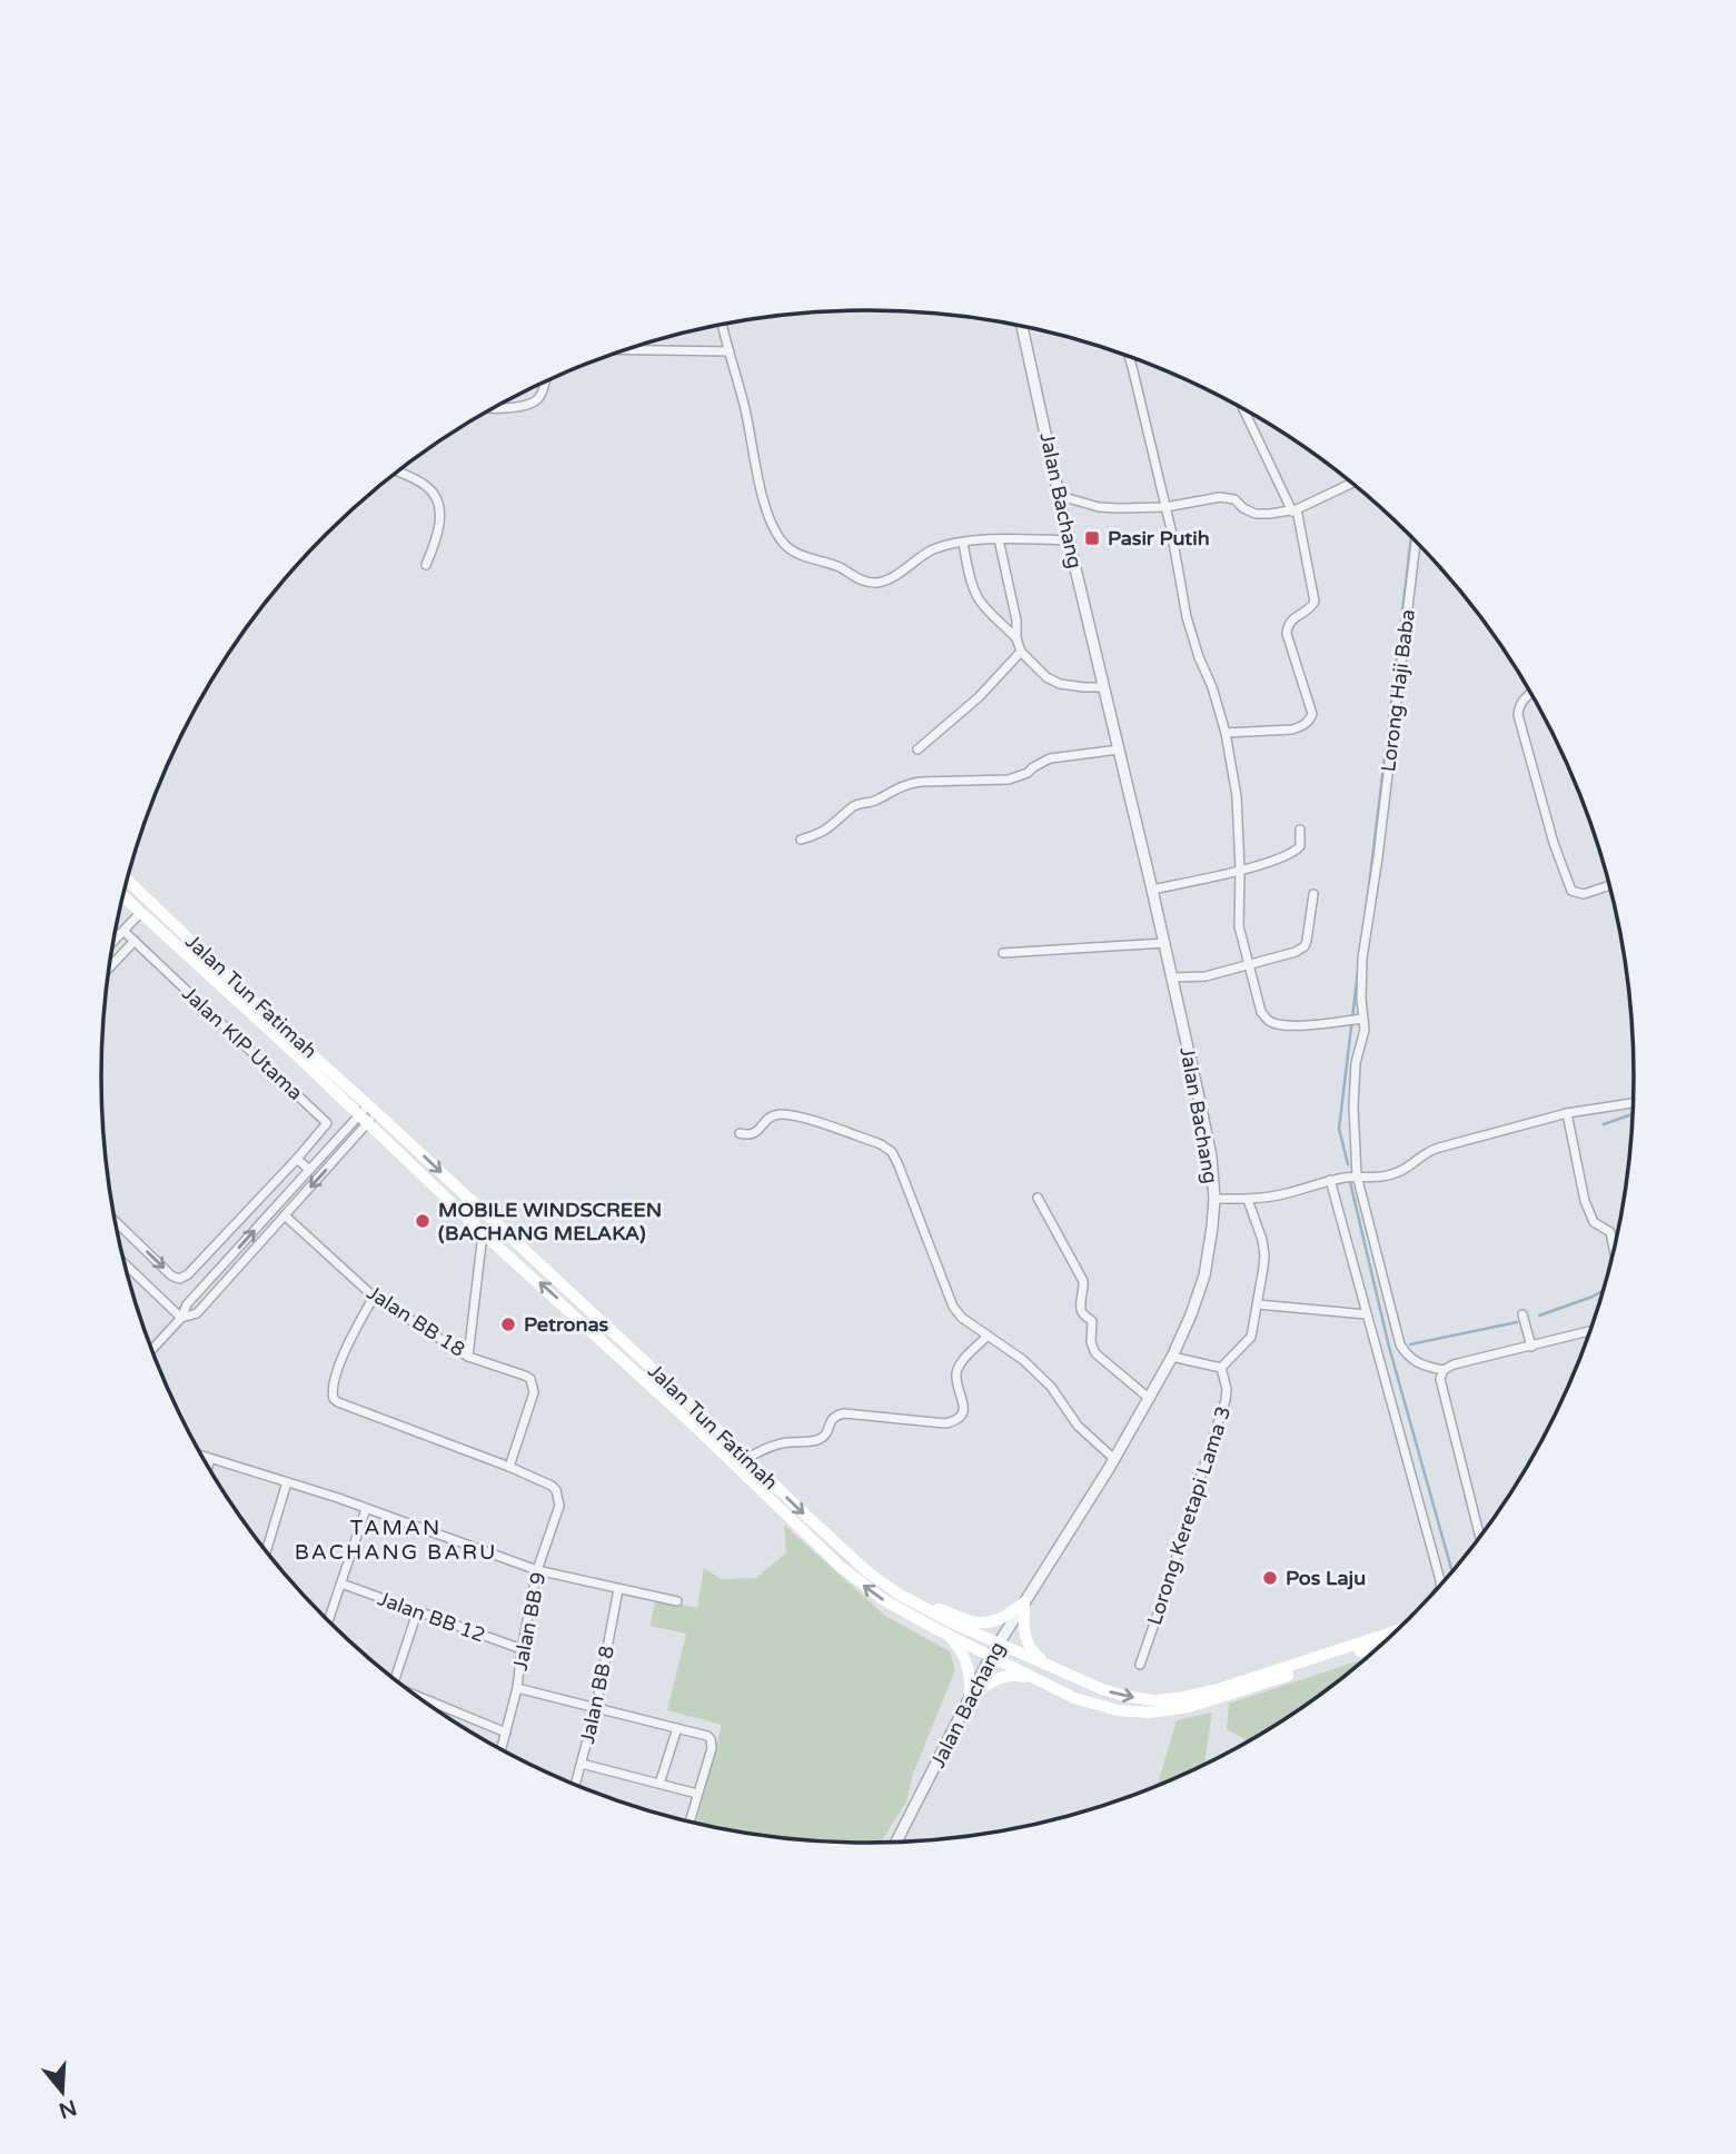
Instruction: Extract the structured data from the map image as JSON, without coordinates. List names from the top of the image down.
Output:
{
  "streets": {
    "main road": ["Jalan Tun Fatimah"],
    "street": [
      "Jalan Bachang",
      "Lorong Haji Baba",
      "Jalan KIP Utama",
      "Jalan BB 18",
      "Lorong Keretapi Lama 3",
      "Jalan BB 12",
      "Jalan BB 9",
      "Jalan BB 8"
    ]
  },
  "crossings": [
    ["Jalan Bachang", "Jalan Tun Fatimah"],
    ["Jalan BB 18", "Jalan BB 9"],
    ["Jalan BB 12", "Jalan BB 9"]
  ],
  "districts": ["TAMAN BACHANG BARU"],
  "places": {
    "transit": ["Pasir Putih"],
    "other": ["MOBILE WINDSCREEN (BACHANG MELAKA)", "Petronas", "Pos Laju"]
  },
  "north": "bottom"
}
